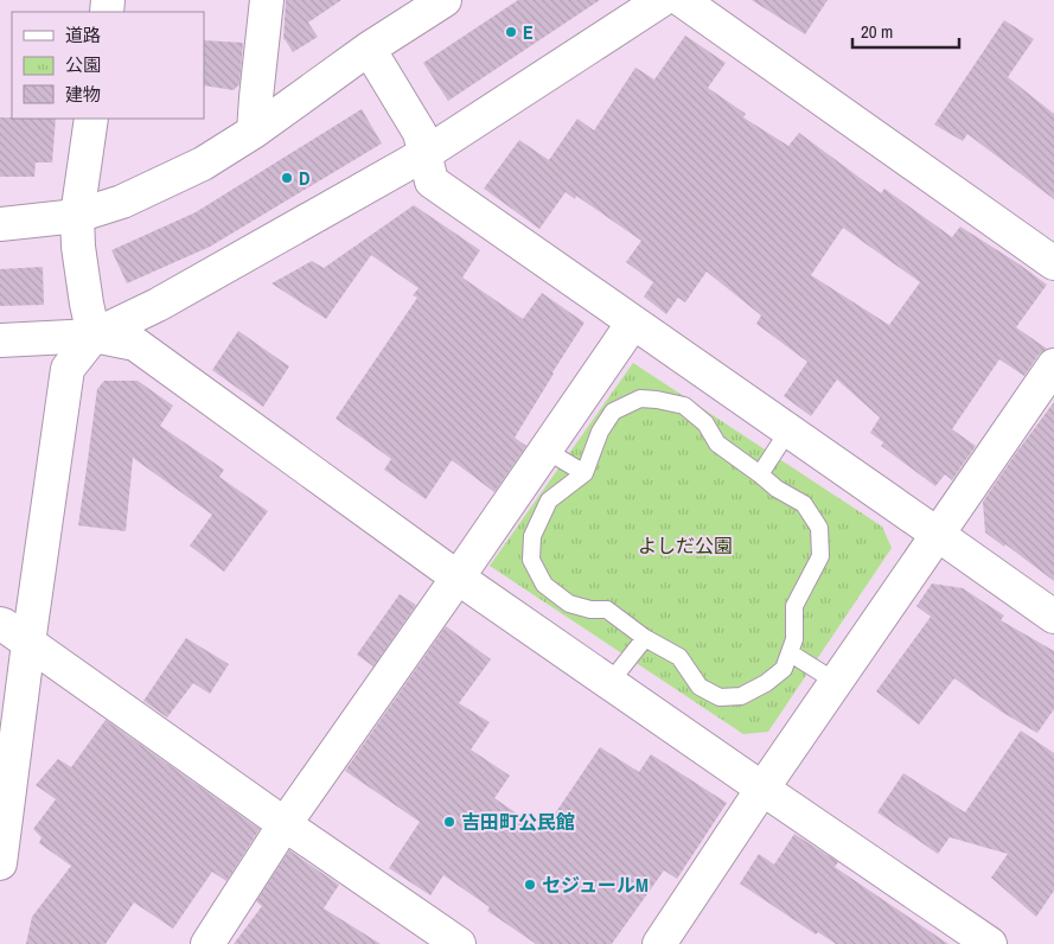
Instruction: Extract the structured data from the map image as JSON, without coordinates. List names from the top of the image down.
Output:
{
  "parks": ["よしだ公園"],
  "places": [
    "E",
    "D",
    "吉田町公民館",
    "セジュールM"
  ],
  "legend": ["道路", "公園", "建物"],
  "scale_bar": "20 m"
}
